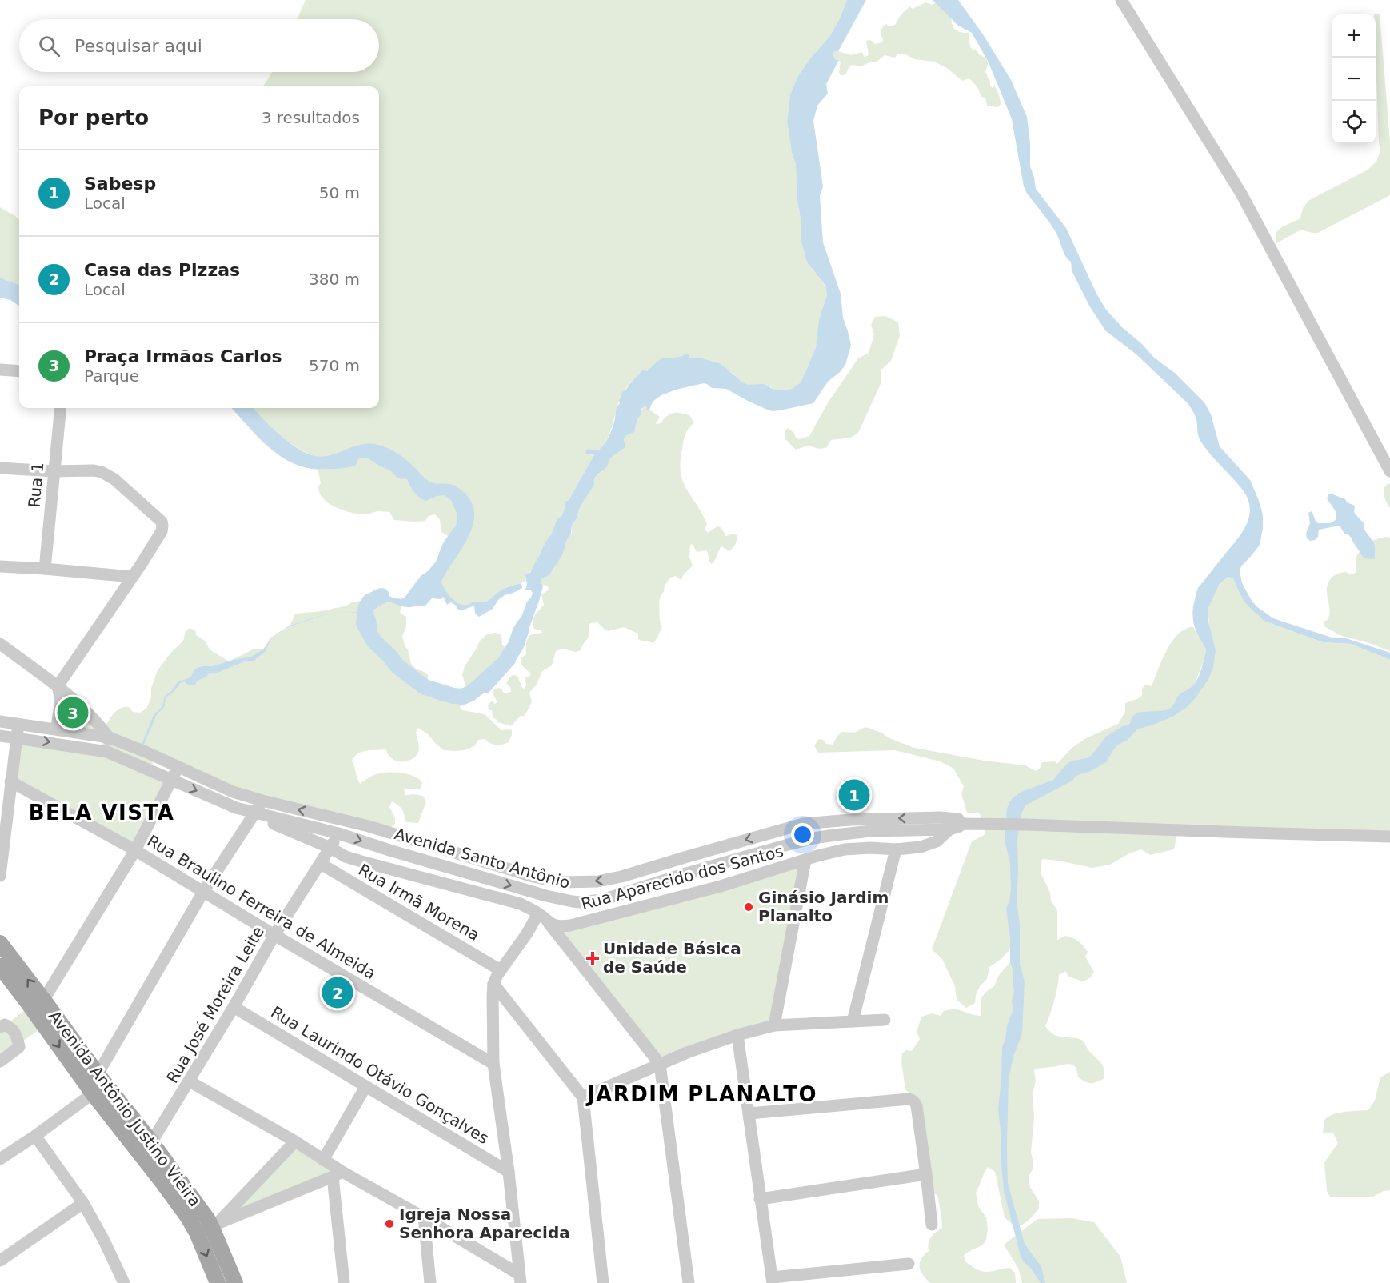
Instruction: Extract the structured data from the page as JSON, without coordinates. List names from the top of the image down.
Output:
{
  "streets": {
    "main road": ["Avenida Antônio Justino Vieira"],
    "street": [
      "Rua 1",
      "Avenida Santo Antônio",
      "Rua Aparecido dos Santos",
      "Rua Irmã Morena",
      "Rua Braulino Ferreira de Almeida",
      "Rua José Moreira Leite",
      "Rua Laurindo Otávio Gonçalves"
    ]
  },
  "crossings": [
    ["Avenida Santo Antônio", "Rua Aparecido dos Santos"],
    ["Avenida Santo Antônio", "Rua José Moreira Leite"],
    ["Rua Irmã Morena", "Rua José Moreira Leite"],
    ["Rua Braulino Ferreira de Almeida", "Rua José Moreira Leite"],
    ["Rua José Moreira Leite", "Rua Laurindo Otávio Gonçalves"],
    ["Rua José Moreira Leite", "Avenida Antônio Justino Vieira"]
  ],
  "districts": ["BELA VISTA", "JARDIM PLANALTO"],
  "places": {
    "other": ["Ginásio Jardim Planalto", "Igreja Nossa Senhora Aparecida"],
    "health": ["Unidade Básica de Saúde"]
  },
  "page": {
    "map_buttons": ["+", "−"],
    "search": "Pesquisar aqui",
    "heading": ["Por perto", "3 resultados"],
    "list": [
      {
        "mark": "1",
        "name": "Sabesp",
        "note": "Local",
        "value": "50 m"
      },
      {
        "mark": "2",
        "name": "Casa das Pizzas",
        "note": "Local",
        "value": "380 m"
      },
      {
        "mark": "3",
        "name": "Praça Irmãos Carlos",
        "note": "Parque",
        "value": "570 m"
      }
    ],
    "pins": ["3", "1", "2"]
  }
}
